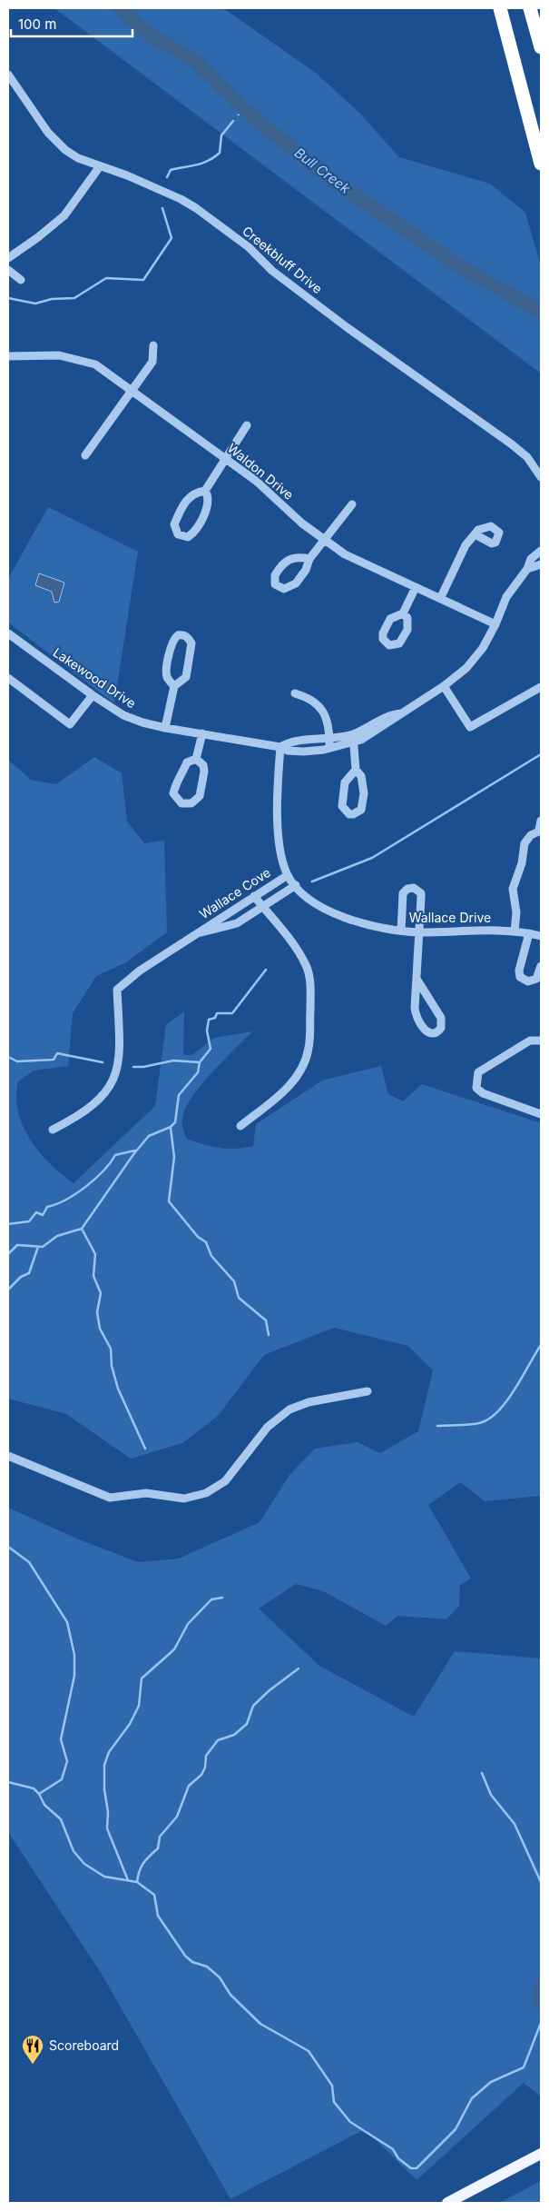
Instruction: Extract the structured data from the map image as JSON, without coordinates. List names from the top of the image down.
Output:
{
  "streets": {
    "street": [
      "Creekbluff Drive",
      "Waldon Drive",
      "Lakewood Drive",
      "Wallace Cove",
      "Wallace Drive"
    ]
  },
  "crossings": [
    ["Waldon Drive", "Lakewood Drive"],
    ["Lakewood Drive", "Wallace Drive"],
    ["Wallace Cove", "Wallace Drive"]
  ],
  "water": ["Bull Creek"],
  "places": {
    "restaurant": ["Scoreboard"]
  },
  "scale_bar": "100 m"
}
